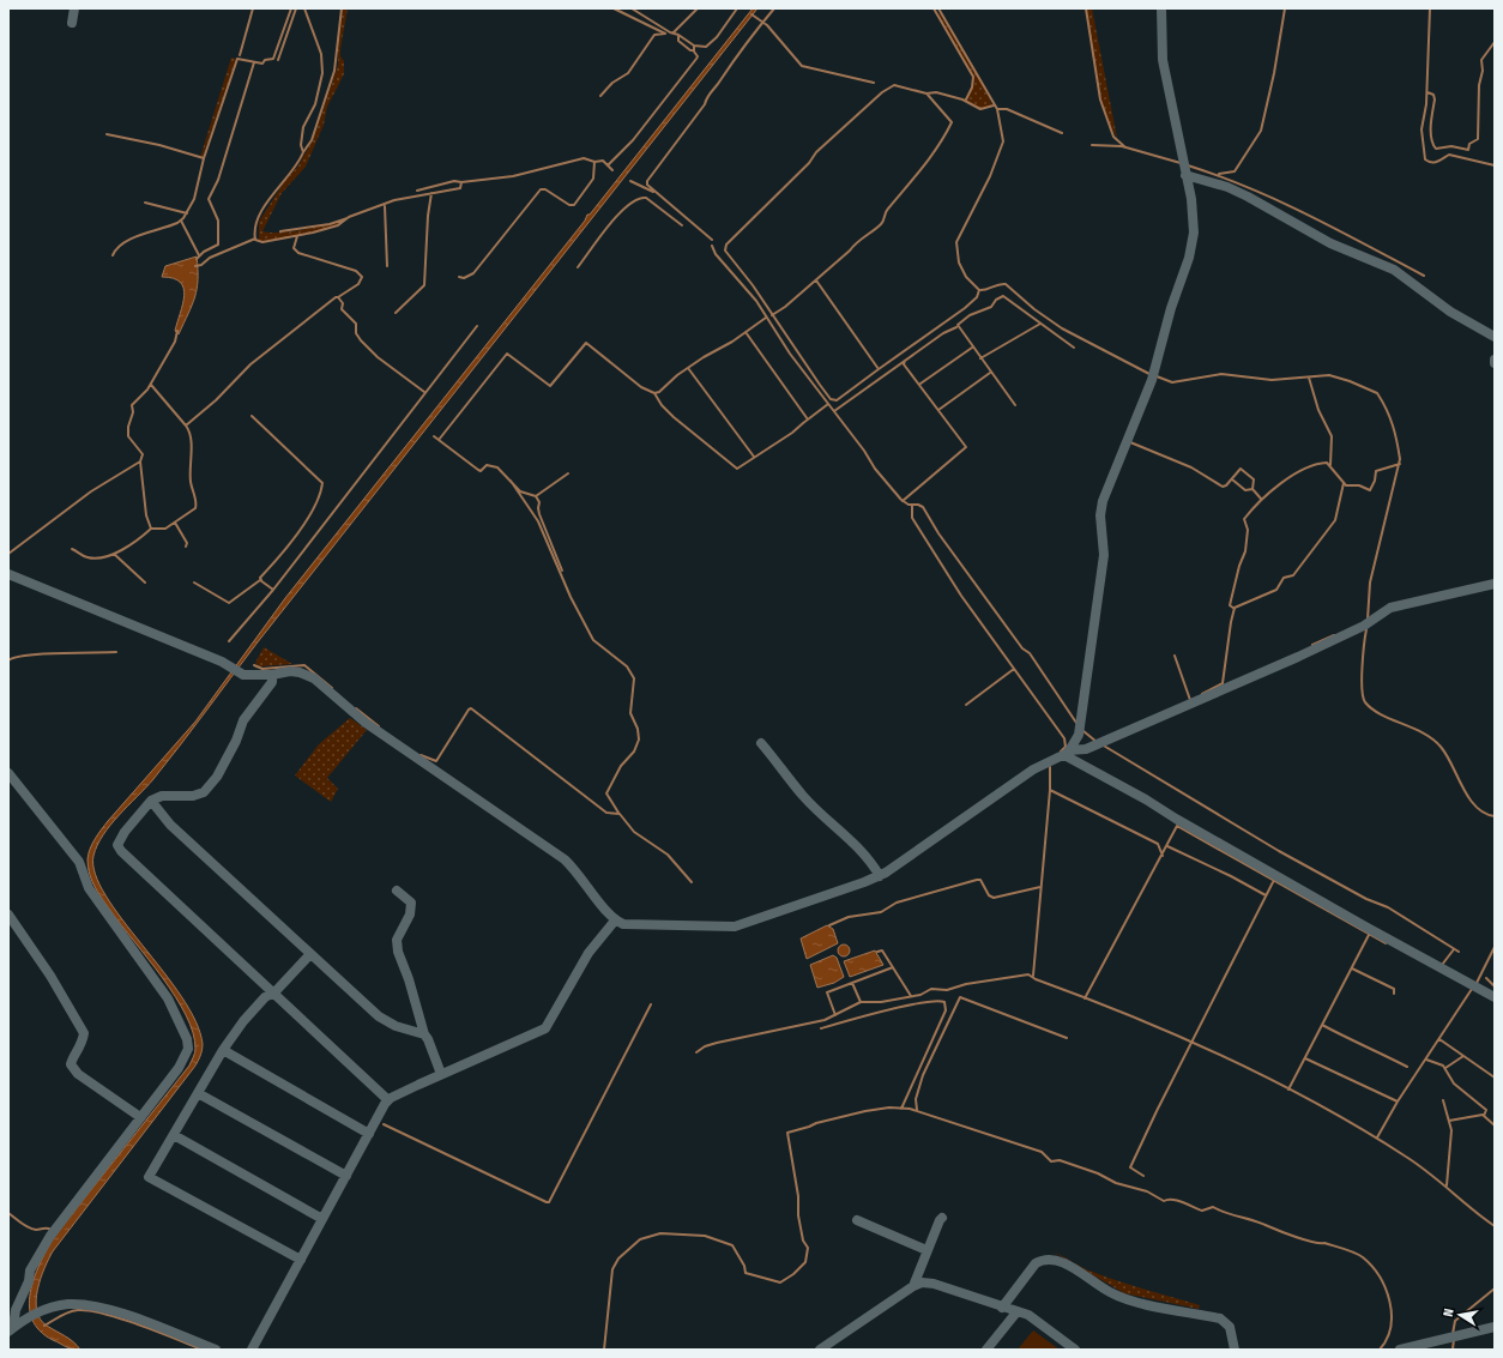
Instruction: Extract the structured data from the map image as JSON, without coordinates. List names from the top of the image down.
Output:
{
  "north": "left"
}
